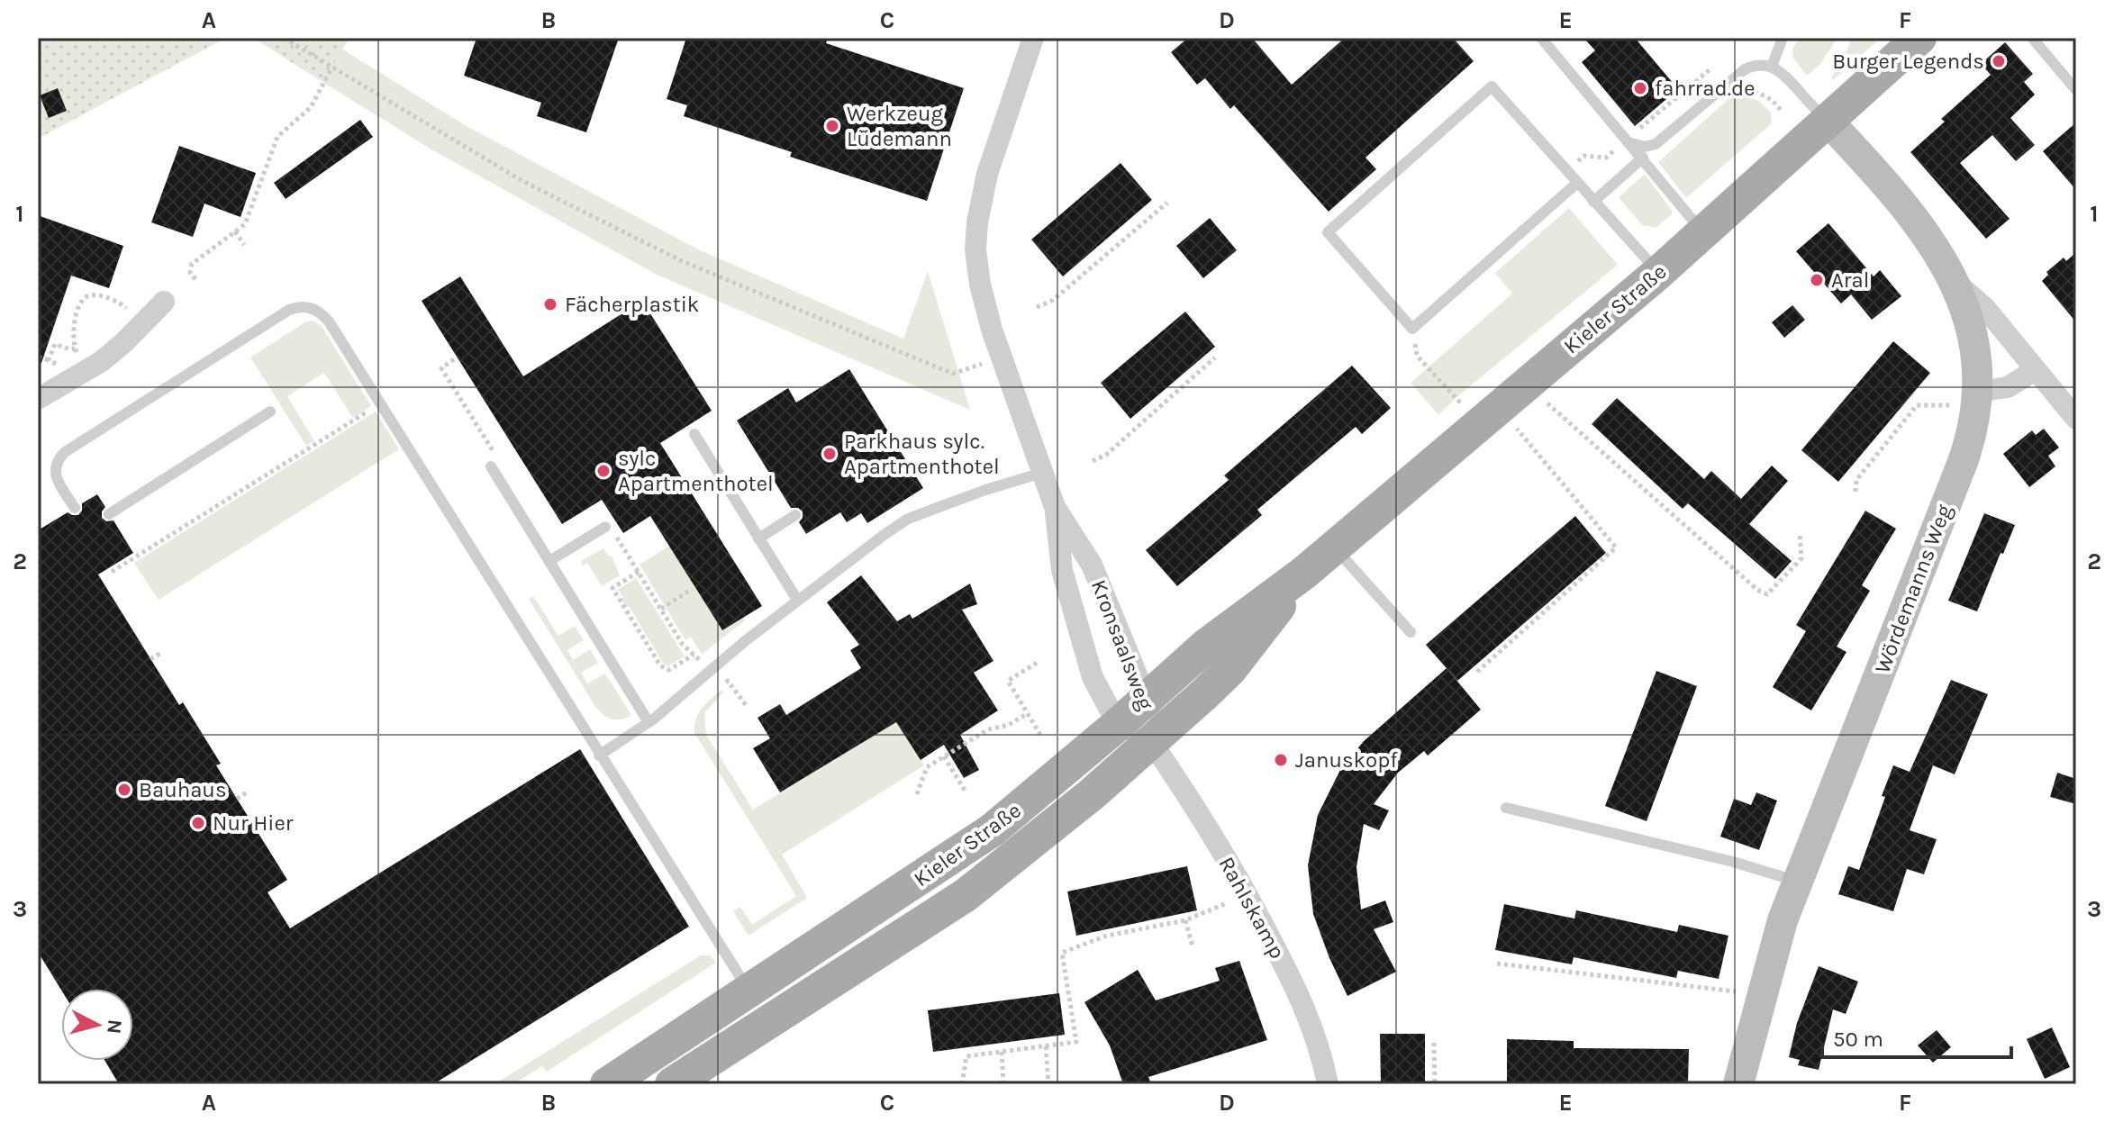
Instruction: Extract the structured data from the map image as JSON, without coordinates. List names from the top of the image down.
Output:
{
  "streets": {
    "main road": ["Kieler Straße"],
    "street": ["Wördemanns Weg", "Kronsaalsweg", "Rahlskamp"]
  },
  "crossings": [
    ["Kieler Straße", "Wördemanns Weg"],
    ["Kieler Straße", "Kronsaalsweg"],
    ["Kieler Straße", "Rahlskamp"],
    ["Kronsaalsweg", "Rahlskamp"]
  ],
  "places": [
    "Burger Legends",
    "fahrrad.de",
    "Werkzeug Lüdemann",
    "Aral",
    "Fächerplastik",
    "Parkhaus sylc. Apartmenthotel",
    "sylc Apartmenthotel",
    "Januskopf",
    "Bauhaus",
    "Nur Hier"
  ],
  "scale_bar": "50 m",
  "north": "right",
  "grid": {
    "columns": [
      "A",
      "B",
      "C",
      "D",
      "E",
      "F"
    ],
    "rows": ["1", "2", "3"]
  }
}
